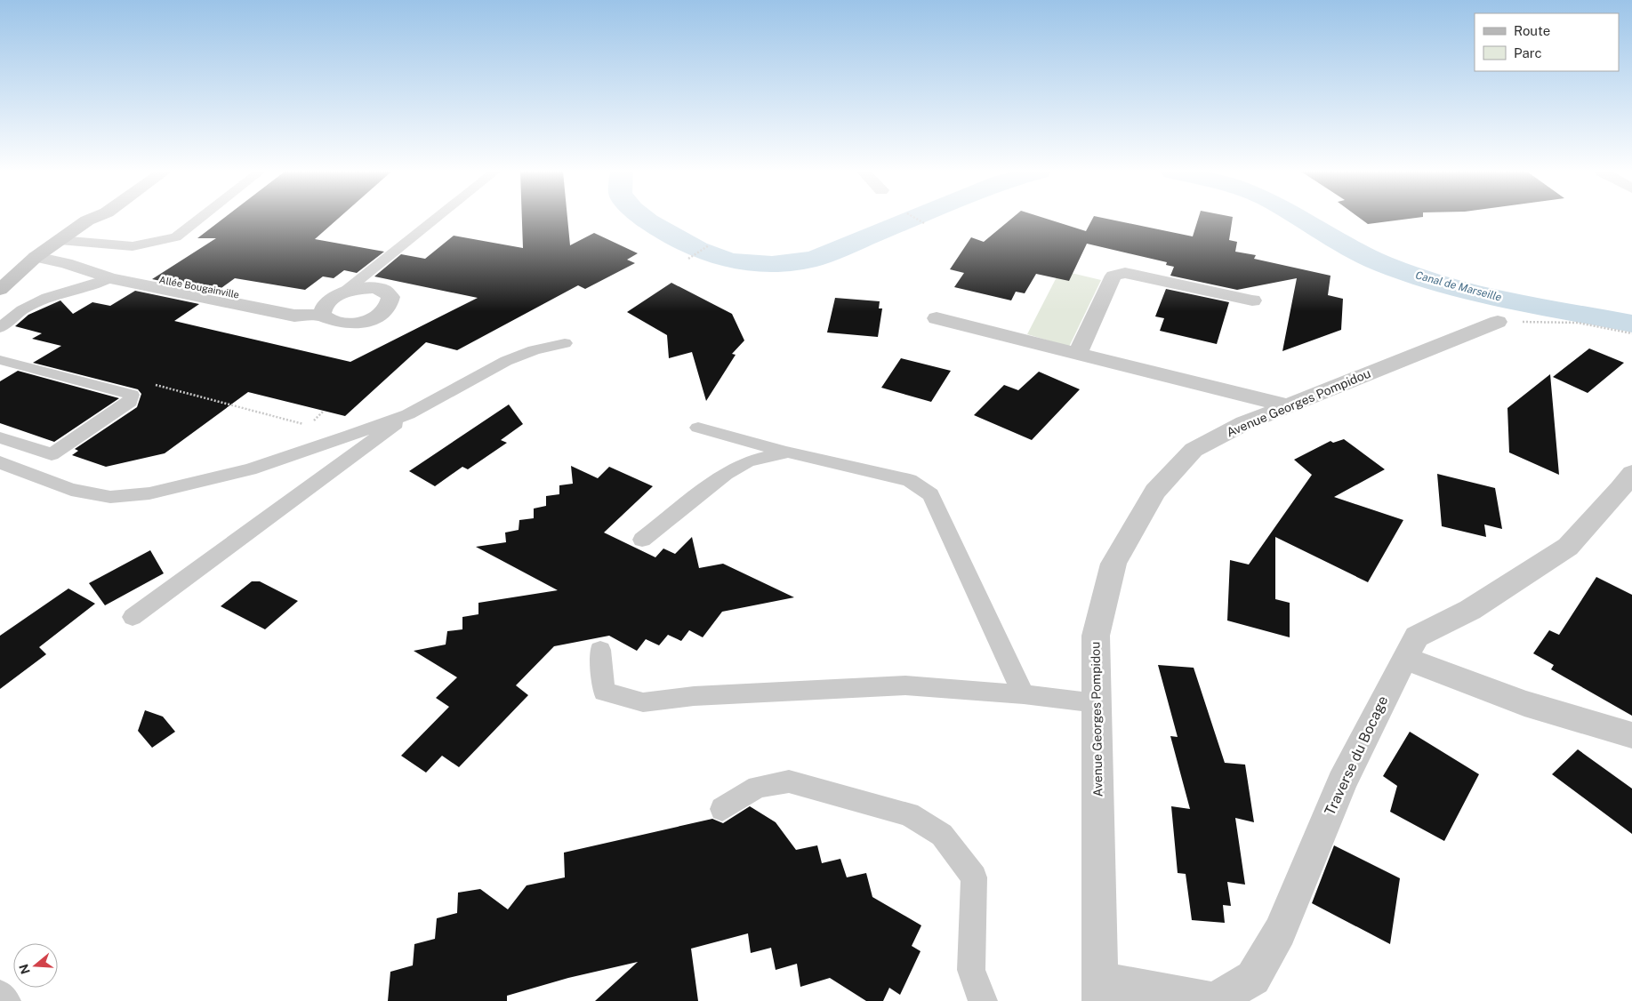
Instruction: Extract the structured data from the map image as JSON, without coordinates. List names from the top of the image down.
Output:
{
  "streets": {
    "street": ["Allée Bougainville", "Avenue Georges Pompidou", "Traverse du Bocage"]
  },
  "crossings": [
    ["Avenue Georges Pompidou", "Traverse du Bocage"]
  ],
  "water": ["Canal de Marseille"],
  "legend": ["Route", "Parc"],
  "north": "left"
}
